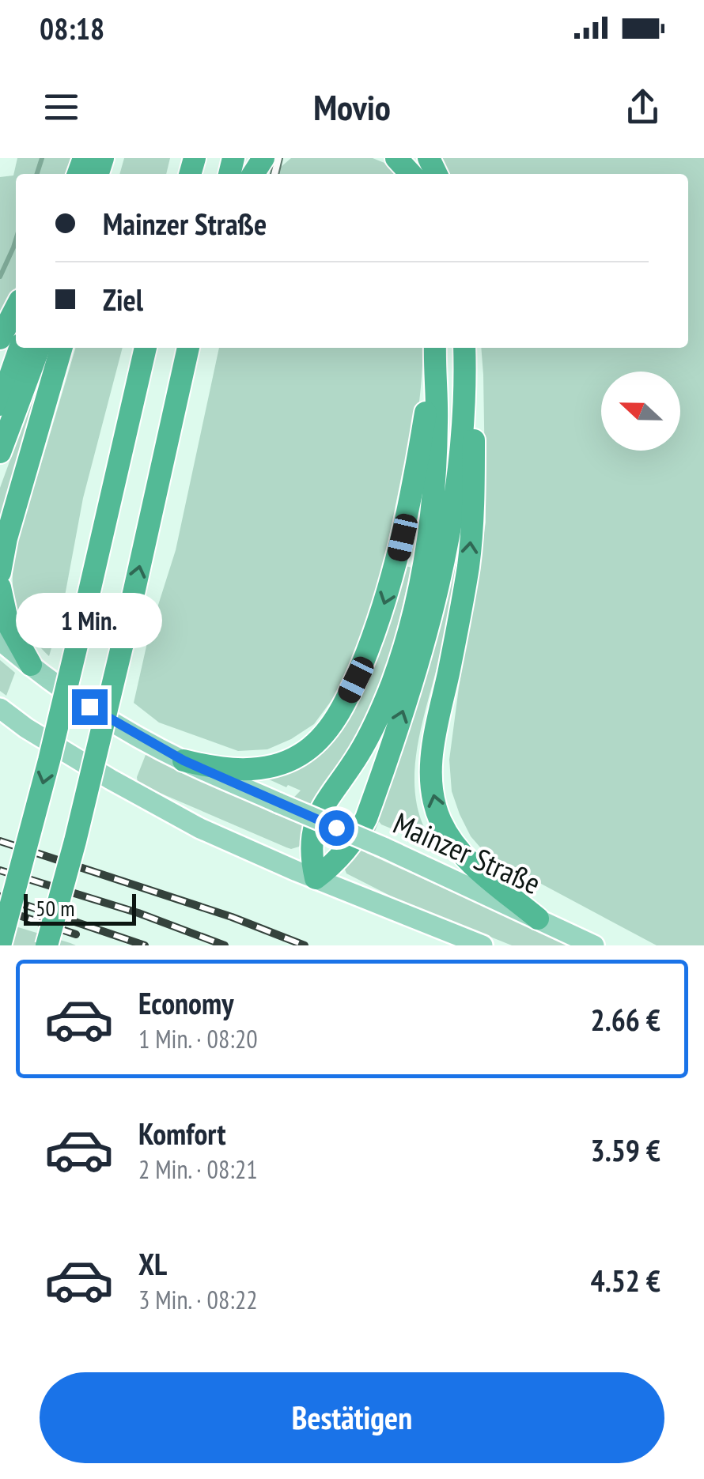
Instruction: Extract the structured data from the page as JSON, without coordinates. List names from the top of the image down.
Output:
{
  "streets": {
    "main road": ["Mainzer Straße"]
  },
  "scale_bar": "50 m",
  "north": "left",
  "page": {
    "status": "08:18",
    "header": "Movio",
    "banner": ["Mainzer Straße", "Ziel"],
    "bubble": "1 Min.",
    "scale": "50 m",
    "list": [
      {
        "name": "Economy",
        "note": "1 Min. · 08:20",
        "value": "2.66 €"
      },
      {
        "name": "Komfort",
        "note": "2 Min. · 08:21",
        "value": "3.59 €"
      },
      {
        "name": "XL",
        "note": "3 Min. · 08:22",
        "value": "4.52 €"
      }
    ],
    "buttons": "Bestätigen"
  }
}
